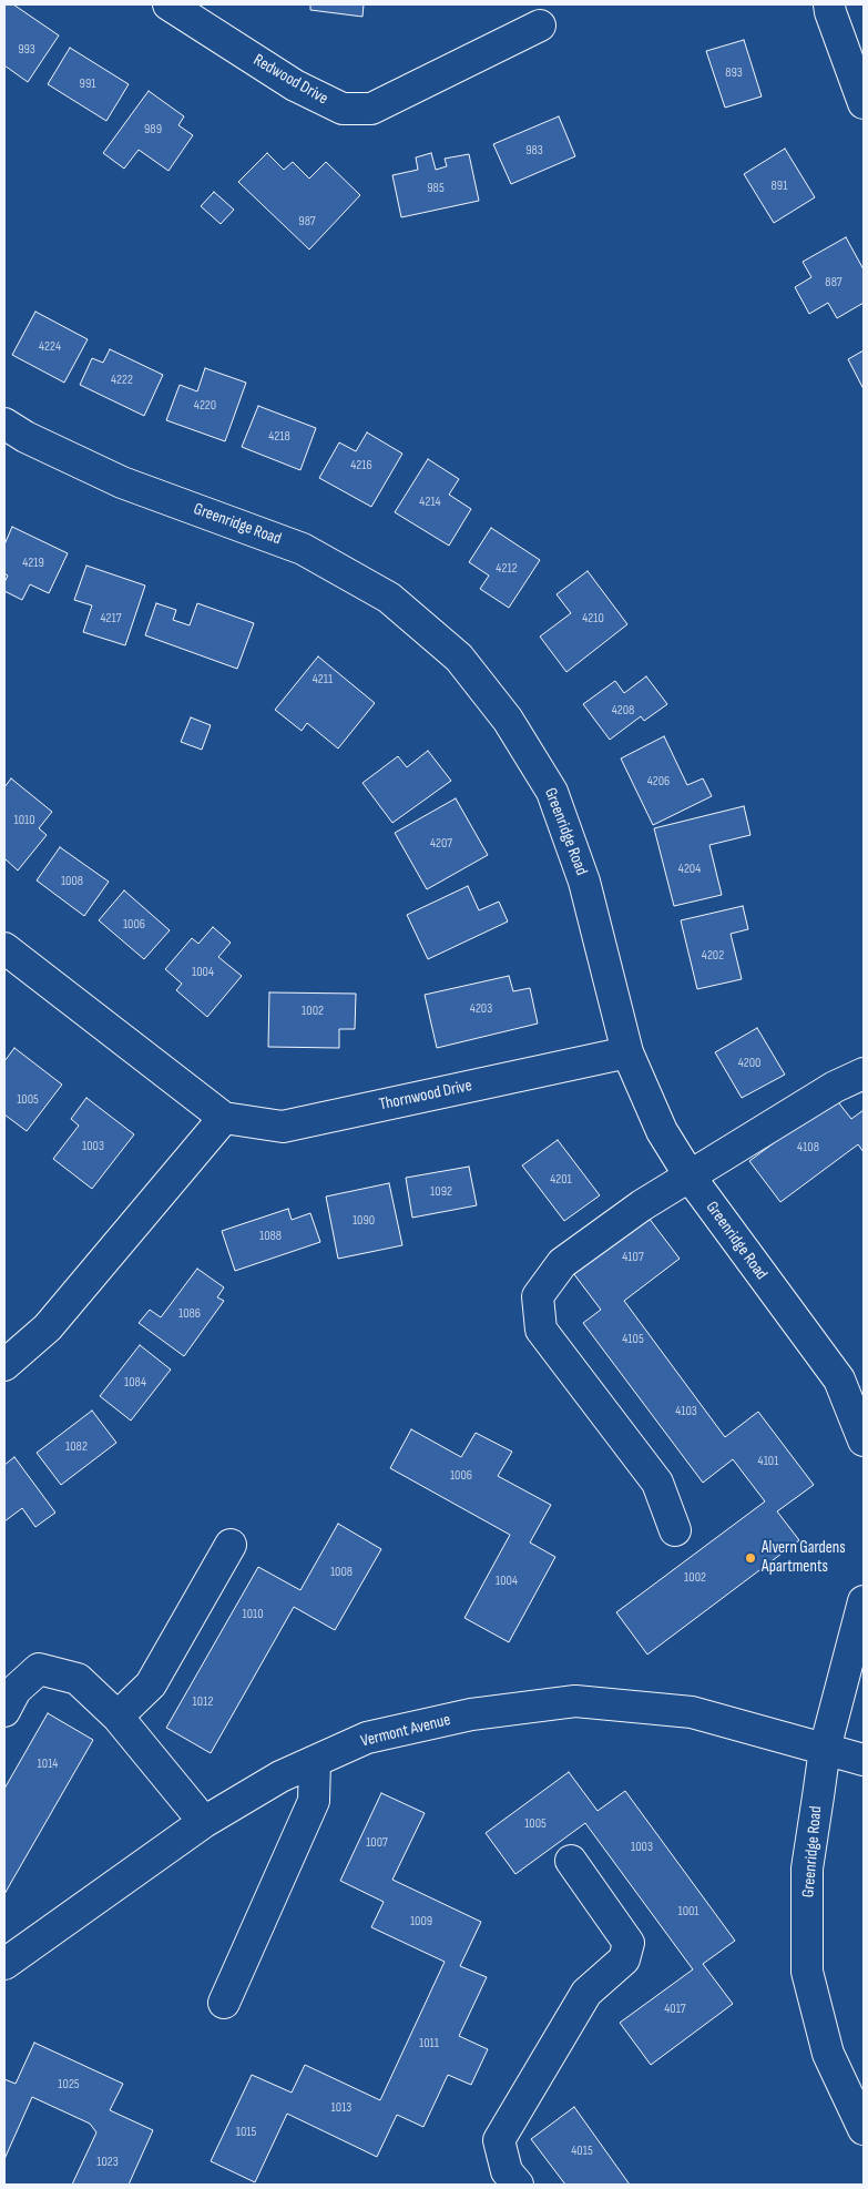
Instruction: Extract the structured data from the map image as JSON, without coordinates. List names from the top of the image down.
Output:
{
  "streets": {
    "street": [
      "Redwood Drive",
      "Greenridge Road",
      "Thornwood Drive",
      "Vermont Avenue"
    ]
  },
  "crossings": [
    ["Greenridge Road", "Thornwood Drive"],
    ["Greenridge Road", "Vermont Avenue"]
  ],
  "places": ["Alvern Gardens Apartments"],
  "house_numbers": [
    "993",
    "893",
    "991",
    "989",
    "983",
    "891",
    "985",
    "987",
    "887",
    "4224",
    "4222",
    "4220",
    "4218",
    "4216",
    "4214",
    "4219",
    "4212",
    "4217",
    "4210",
    "4211",
    "4208",
    "4206",
    "1010",
    "4207",
    "4204",
    "1008",
    "1006",
    "4202",
    "1004",
    "4203",
    "1002",
    "4200",
    "1005",
    "1003",
    "4108",
    "4201",
    "1092",
    "1090",
    "1088",
    "4107",
    "1086",
    "4105",
    "1084",
    "4103",
    "1082",
    "4101",
    "1006",
    "1008",
    "1002",
    "1004",
    "1010",
    "1012",
    "1014",
    "1005",
    "1007",
    "1003",
    "1001",
    "1009",
    "4017",
    "1011",
    "1025",
    "1013",
    "1015",
    "4015",
    "1023"
  ]
}
